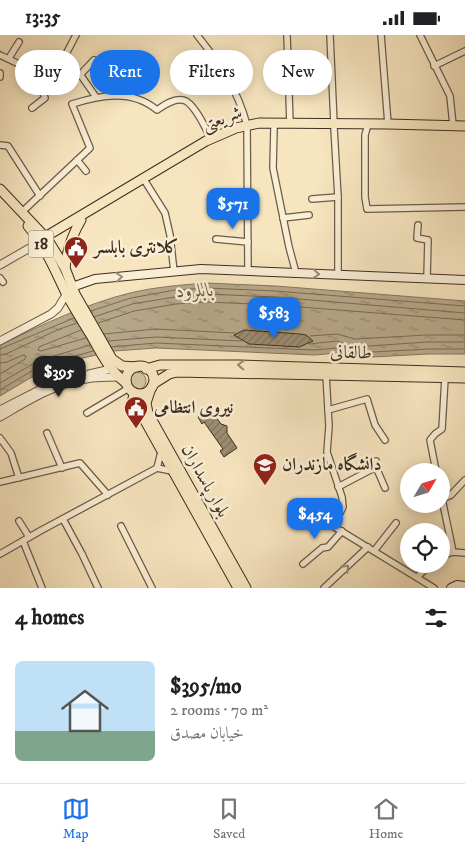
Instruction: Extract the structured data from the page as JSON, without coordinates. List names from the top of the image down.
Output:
{
  "streets": {
    "main road": [
      "شریعتی",
      "18",
      "طالقانی",
      "بلوار پاسداران"
    ]
  },
  "crossings": [
    ["شریعتی", "18"],
    ["طالقانی", "بلوار پاسداران"]
  ],
  "water": ["بابلرود"],
  "places": {
    "public building": ["کلانتری بابلسر", "نیروی انتظامی"],
    "school or university": ["دانشگاه مازندران"]
  },
  "north": "top right",
  "page": {
    "status": "13:35",
    "chip": [
      "Buy",
      "Rent",
      "Filters",
      "New"
    ],
    "price": [
      "$571",
      "$583",
      "$395",
      "$454"
    ],
    "heading": "4 homes",
    "list": [
      {
        "name": "$395/mo",
        "note": "2 rooms · 70 m² · خیابان مصدق"
      }
    ],
    "tabs": ["Map", "Saved", "Home"]
  }
}
